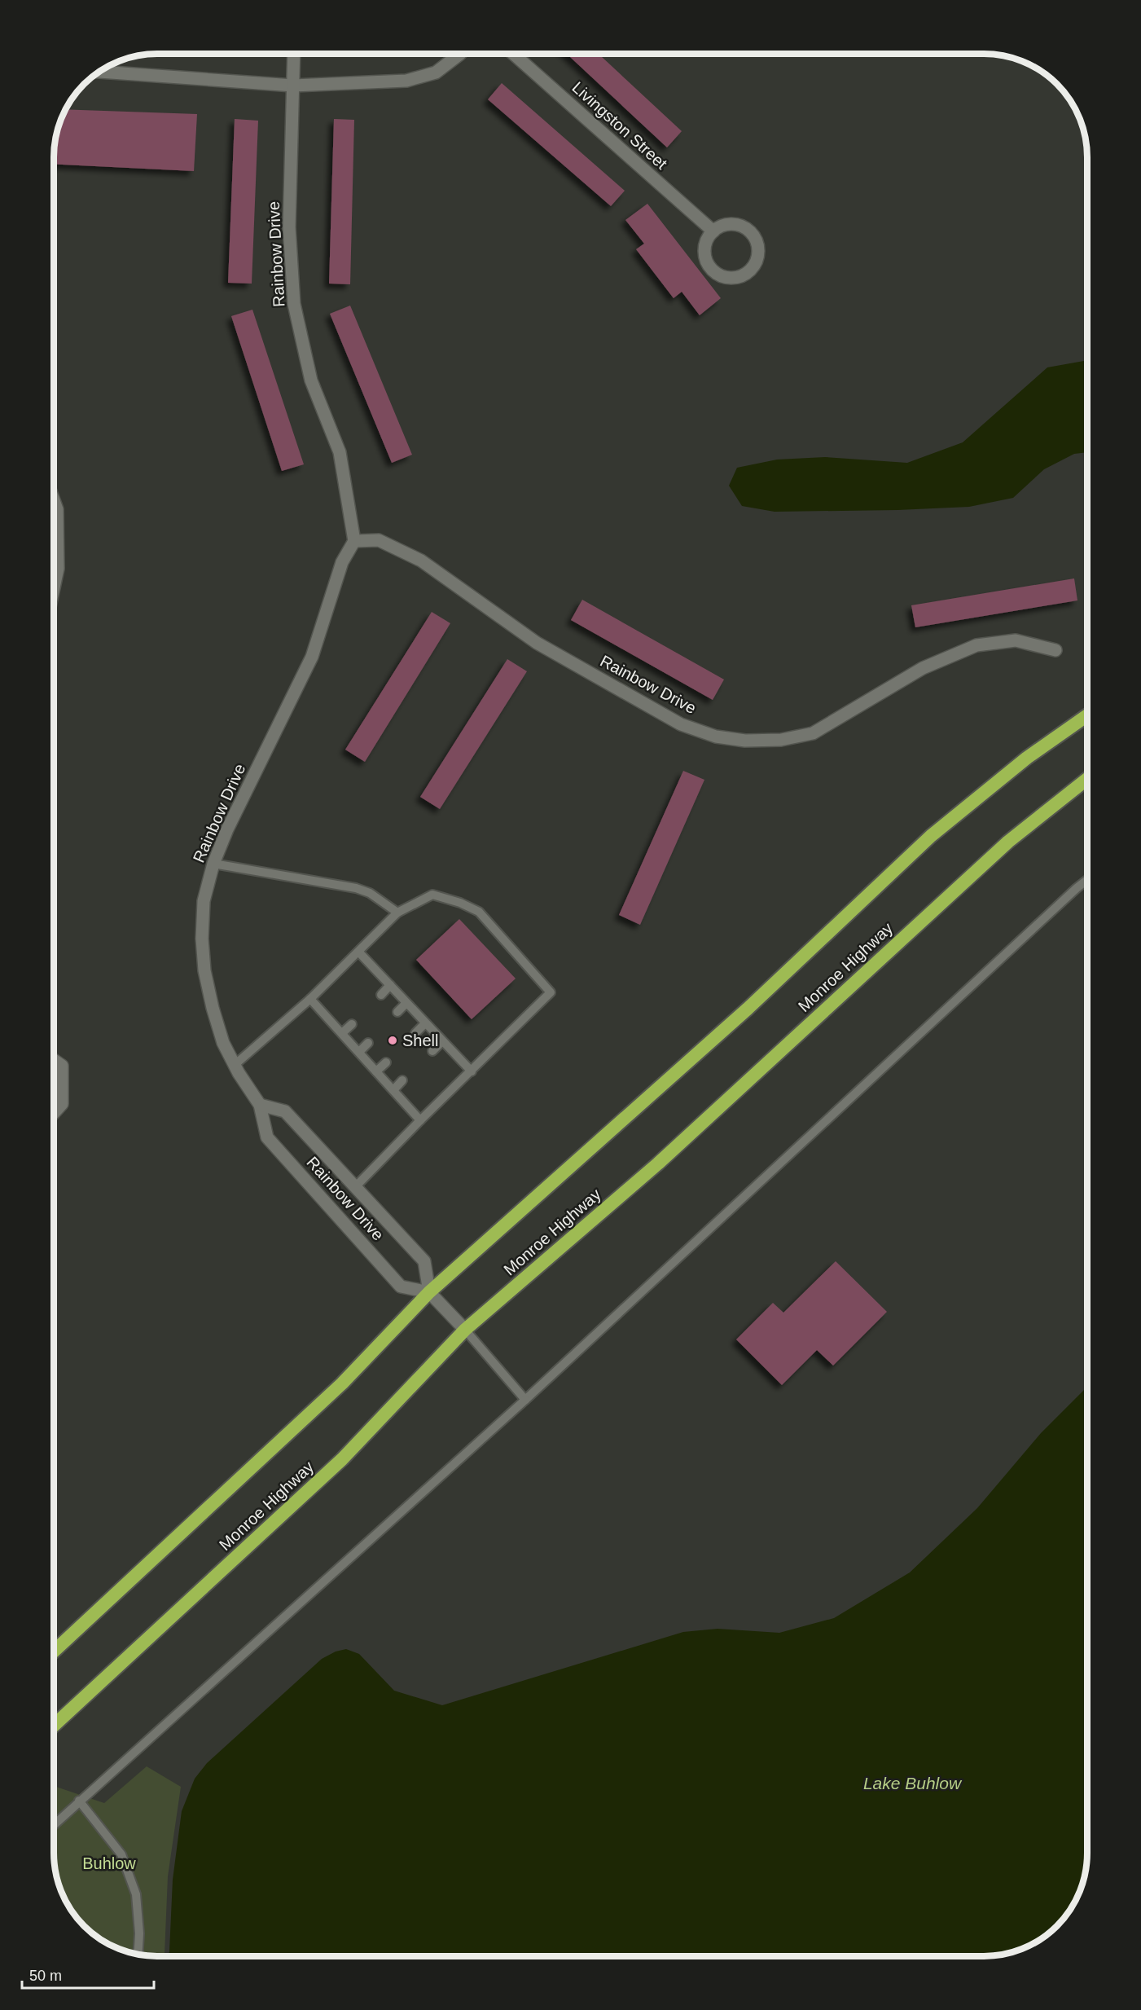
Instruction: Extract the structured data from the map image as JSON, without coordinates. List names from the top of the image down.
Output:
{
  "streets": {
    "highway": ["Monroe Highway"],
    "street": ["Livingston Street", "Rainbow Drive"]
  },
  "water": ["Lake Buhlow"],
  "parks": ["Buhlow"],
  "places": ["Shell"],
  "scale_bar": "50 m"
}
